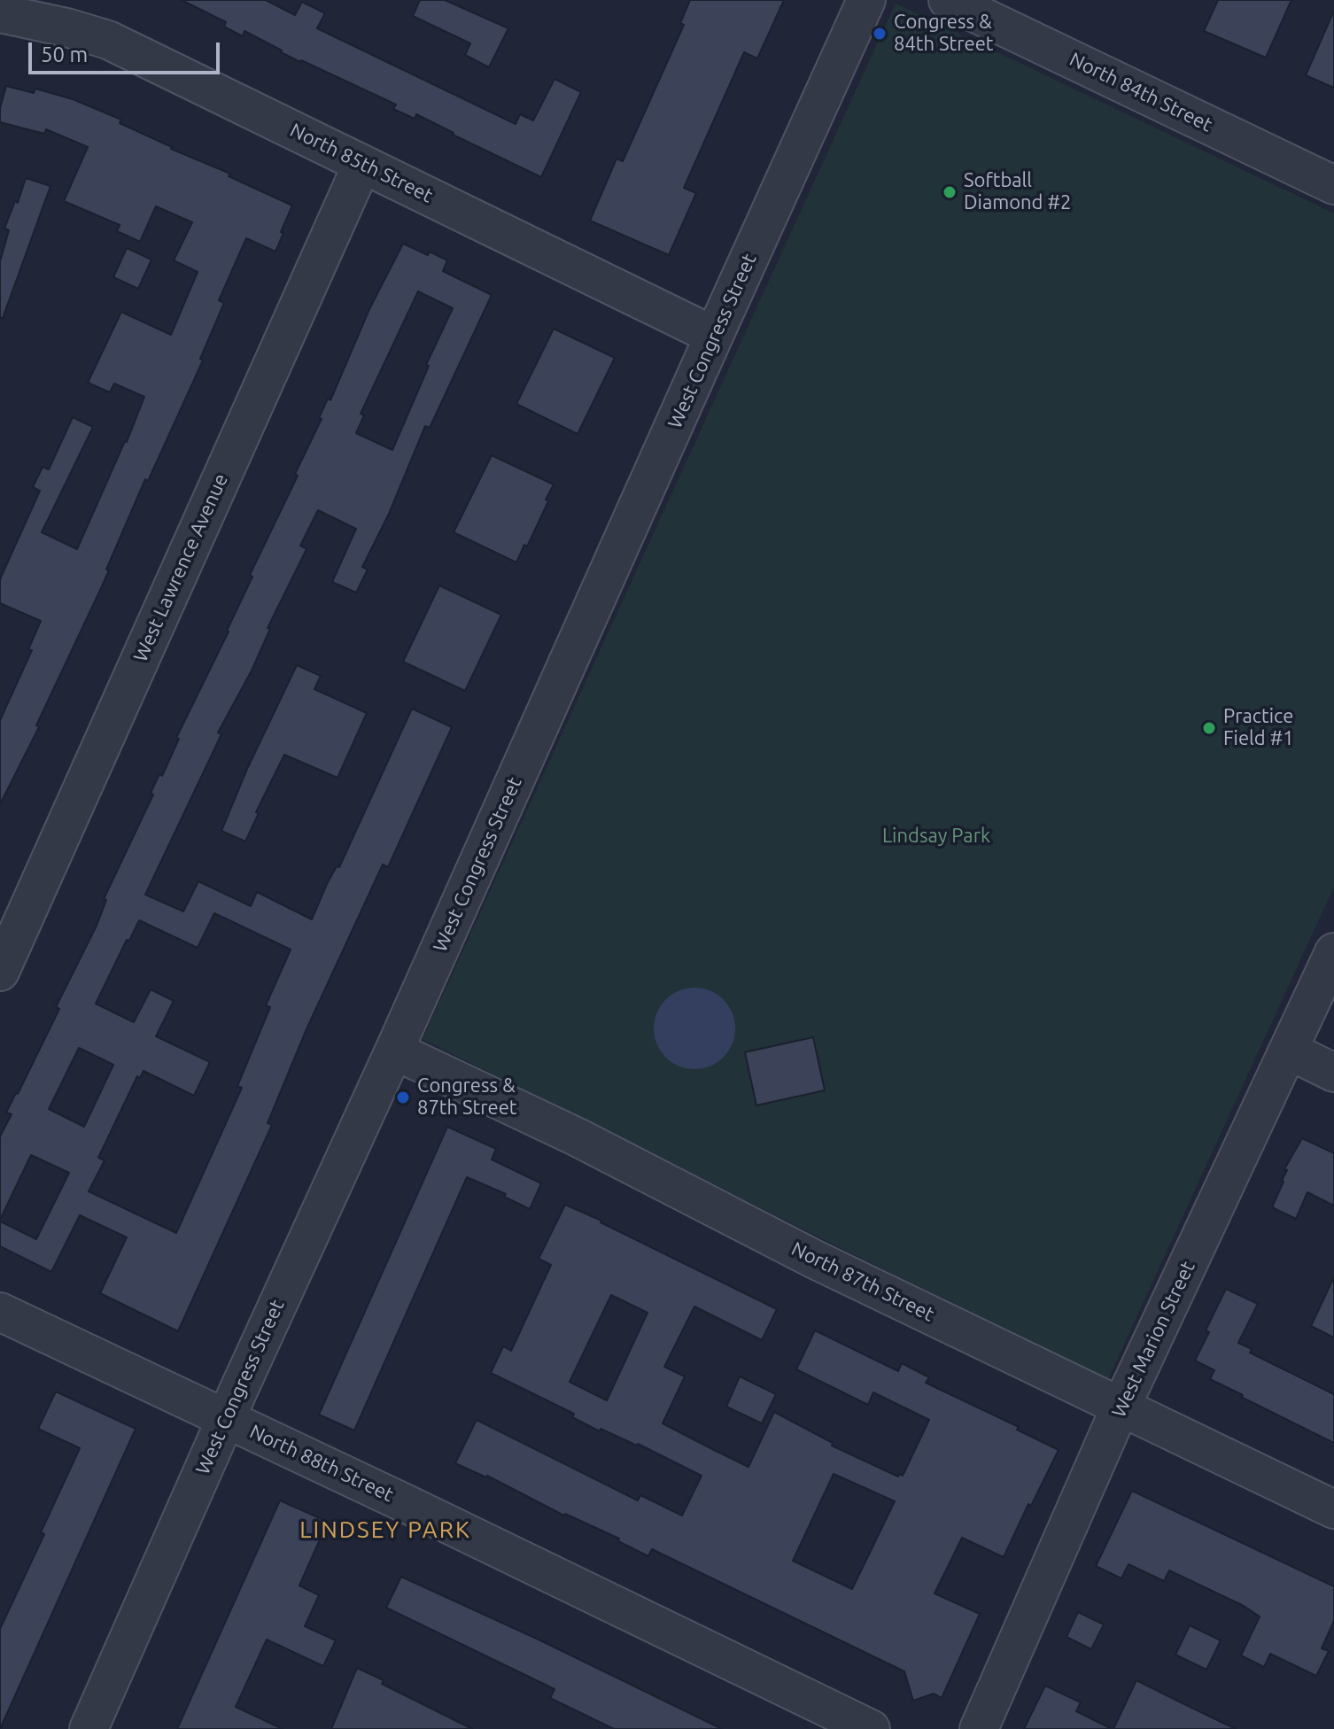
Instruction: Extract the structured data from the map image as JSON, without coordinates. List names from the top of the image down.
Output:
{
  "streets": {
    "street": [
      "North 84th Street",
      "North 85th Street",
      "West Congress Street",
      "West Lawrence Avenue",
      "North 87th Street",
      "West Marion Street",
      "North 88th Street"
    ]
  },
  "crossings": [
    ["North 85th Street", "West Congress Street"],
    ["North 85th Street", "West Lawrence Avenue"],
    ["West Congress Street", "North 87th Street"],
    ["West Congress Street", "North 88th Street"],
    ["North 87th Street", "West Marion Street"]
  ],
  "districts": ["LINDSEY PARK"],
  "parks": ["Lindsay Park"],
  "places": [
    "Congress & 84th Street",
    "Softball Diamond #2",
    "Practice Field #1",
    "Congress & 87th Street"
  ],
  "scale_bar": "50 m"
}
